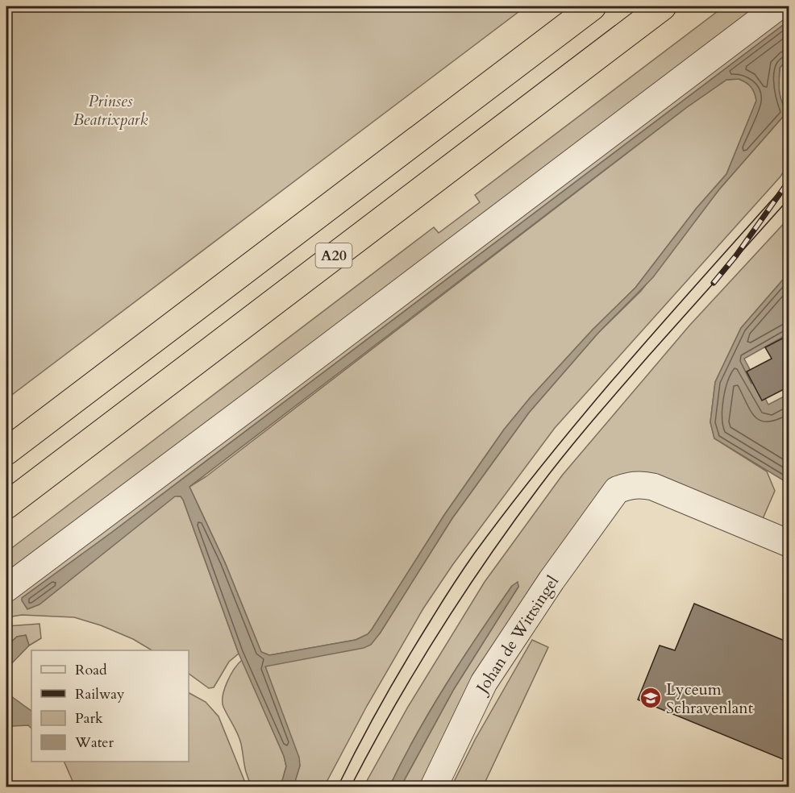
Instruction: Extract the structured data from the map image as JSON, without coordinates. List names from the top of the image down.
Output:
{
  "streets": {
    "highway": ["A20"],
    "street": ["Johan de Wittsingel"]
  },
  "parks": ["Prinses Beatrixpark"],
  "places": {
    "school or university": ["Lyceum Schravenlant"]
  },
  "legend": [
    "Road",
    "Railway",
    "Park",
    "Water"
  ]
}
